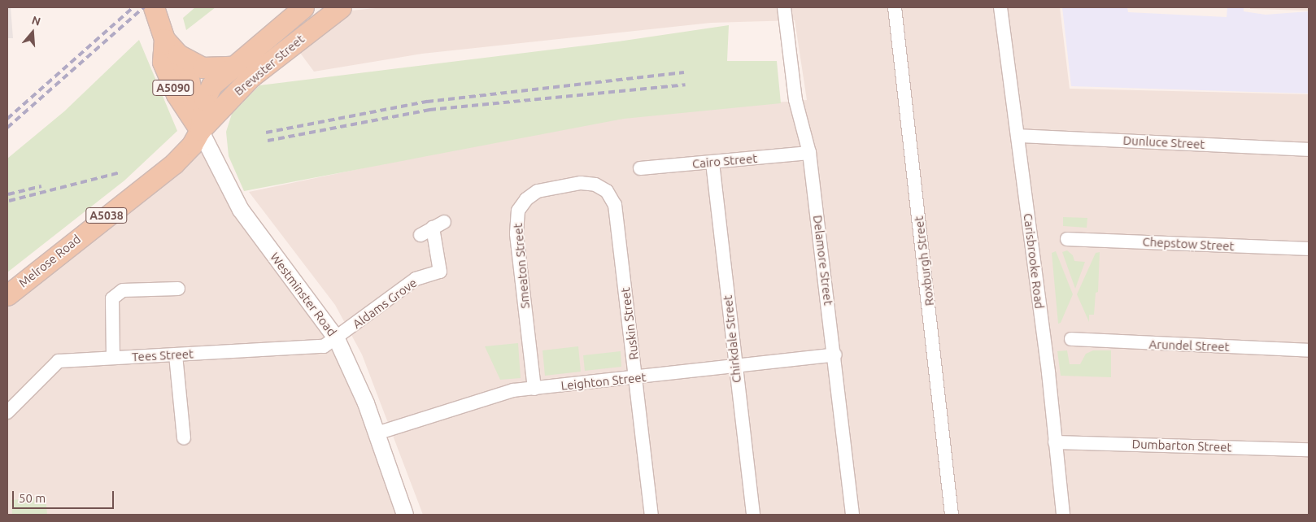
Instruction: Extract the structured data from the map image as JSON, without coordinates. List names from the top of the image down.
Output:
{
  "streets": {
    "main road": [
      "Brewster Street",
      "A5090",
      "A5038",
      "Melrose Road",
      "Westminster Road"
    ],
    "street": [
      "Dunluce Street",
      "Cairo Street",
      "Chepstow Street",
      "Delamore Street",
      "Roxburgh Street",
      "Carisbrooke Road",
      "Smeaton Street",
      "Aldams Grove",
      "Ruskin Street",
      "Chirkdale Street",
      "Arundel Street",
      "Tees Street",
      "Leighton Street",
      "Dumbarton Street"
    ]
  },
  "crossings": [
    ["Brewster Street", "A5090"],
    ["Brewster Street", "Melrose Road"],
    ["Brewster Street", "Westminster Road"],
    ["A5090", "Westminster Road"],
    ["Dunluce Street", "Carisbrooke Road"],
    ["Cairo Street", "Delamore Street"],
    ["Cairo Street", "Chirkdale Street"],
    ["Delamore Street", "Leighton Street"],
    ["Melrose Road", "Westminster Road"],
    ["Carisbrooke Road", "Dumbarton Street"],
    ["Smeaton Street", "Ruskin Street"],
    ["Smeaton Street", "Leighton Street"],
    ["Westminster Road", "Aldams Grove"],
    ["Westminster Road", "Tees Street"],
    ["Westminster Road", "Leighton Street"],
    ["Aldams Grove", "Tees Street"],
    ["Ruskin Street", "Leighton Street"],
    ["Chirkdale Street", "Leighton Street"]
  ],
  "scale_bar": "50 m",
  "north": "top"
}
